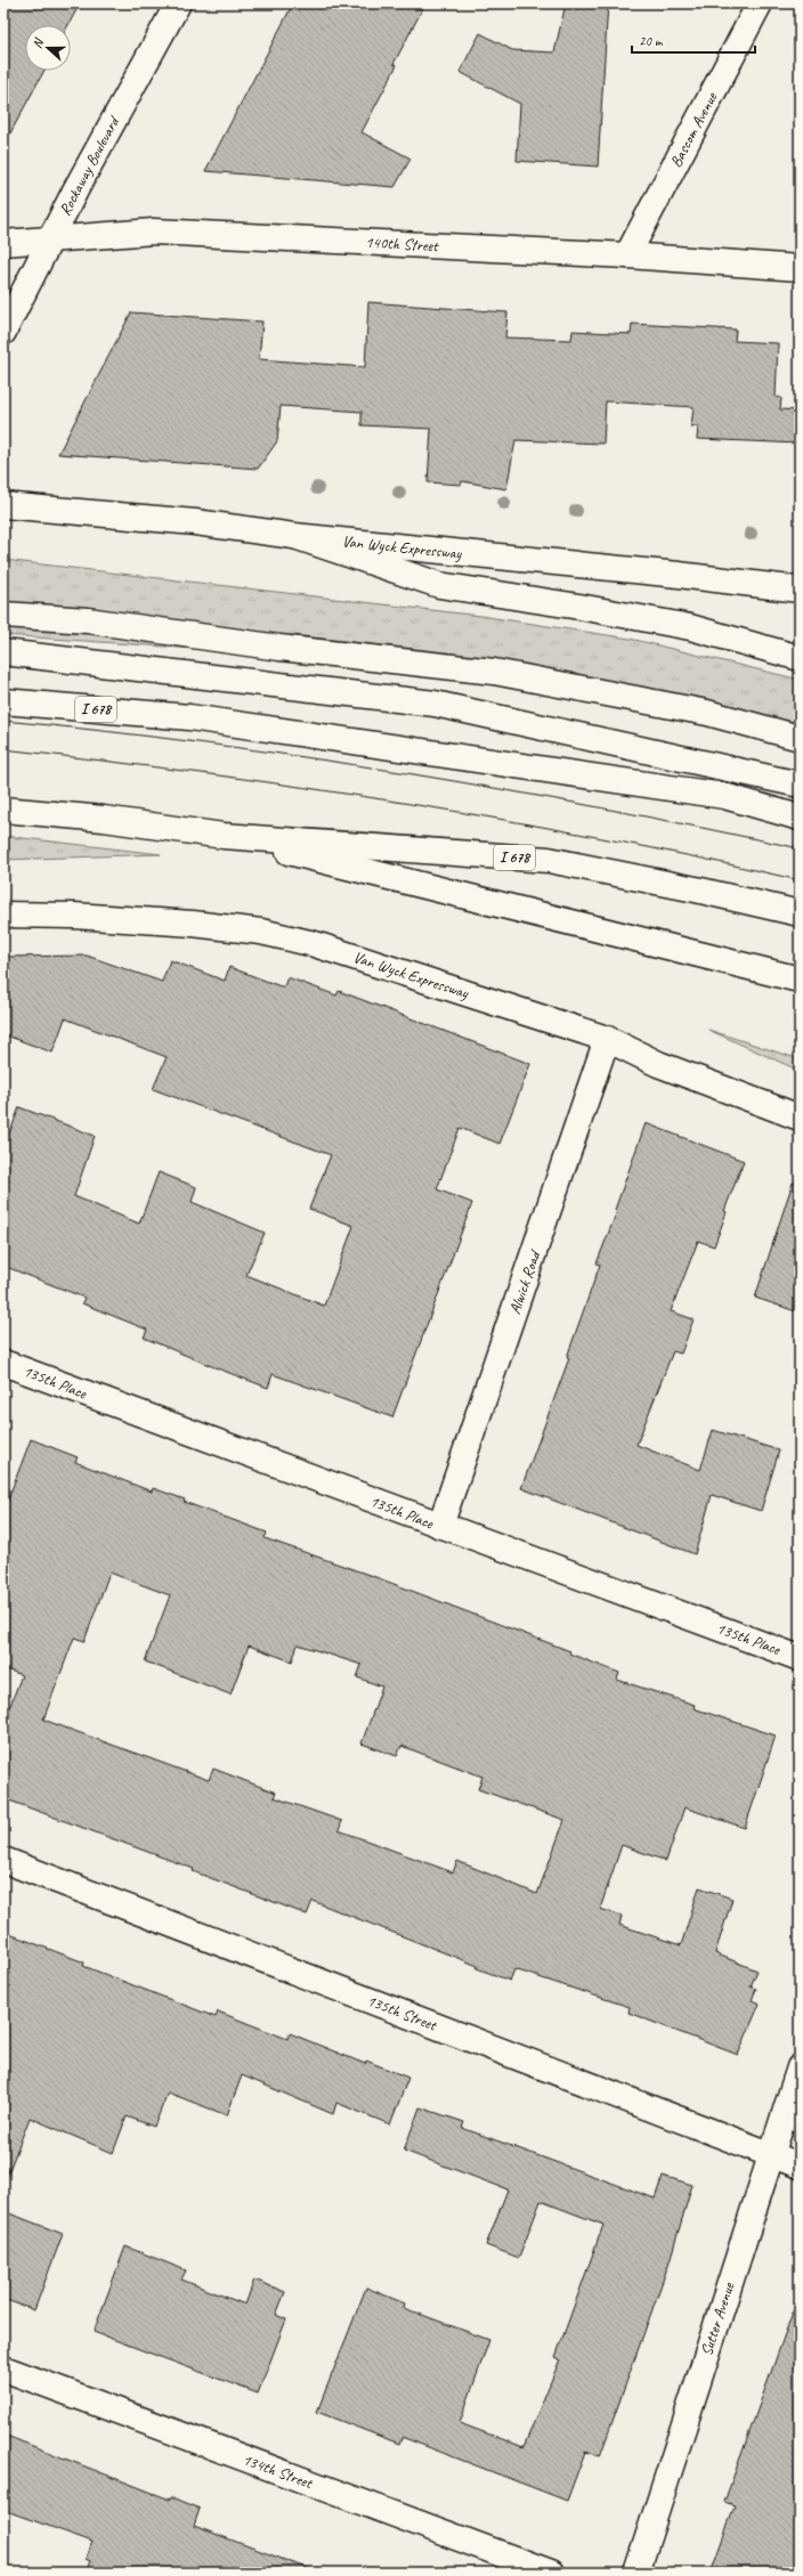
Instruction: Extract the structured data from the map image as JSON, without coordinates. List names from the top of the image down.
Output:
{
  "streets": {
    "main road": [
      "Bascom Avenue",
      "Rockaway Boulevard",
      "140th Street",
      "Van Wyck Expressway",
      "I 678",
      "Alwick Road",
      "135th Place",
      "135th Street",
      "Sutter Avenue",
      "134th Street"
    ]
  },
  "crossings": [
    ["Bascom Avenue", "140th Street"],
    ["Rockaway Boulevard", "140th Street"],
    ["Van Wyck Expressway", "Alwick Road"],
    ["Alwick Road", "135th Place"],
    ["135th Street", "Sutter Avenue"]
  ],
  "scale_bar": "20 m",
  "north": "left"
}
